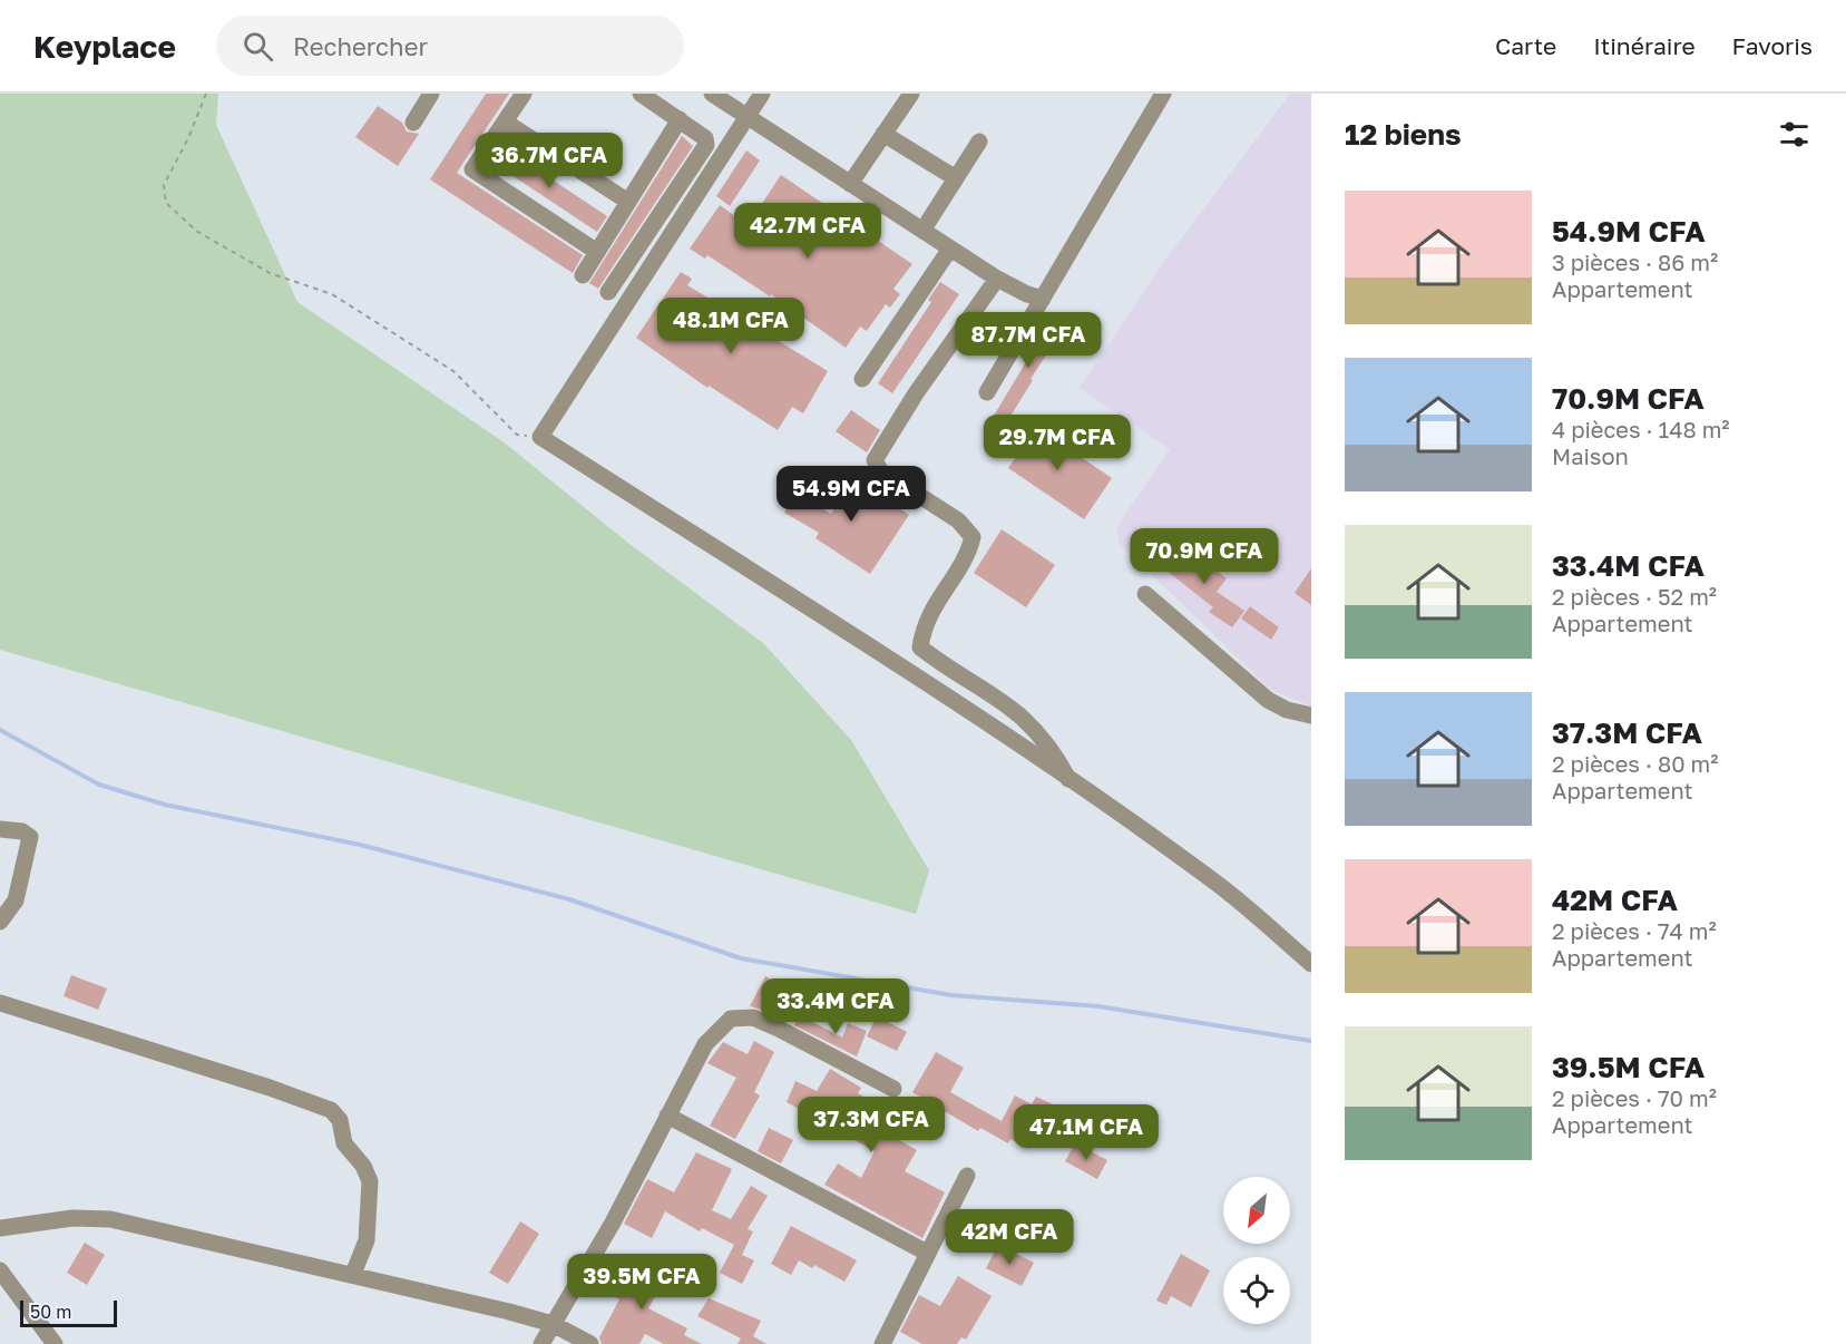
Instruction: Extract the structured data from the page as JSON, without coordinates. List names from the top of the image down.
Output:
{
  "scale_bar": "50 m",
  "north": "bottom left",
  "page": {
    "header": "Keyplace",
    "search": "Rechercher",
    "nav": ["Carte", "Itinéraire", "Favoris"],
    "heading": "12 biens",
    "price": [
      "36.7M CFA",
      "42.7M CFA",
      "48.1M CFA",
      "87.7M CFA",
      "29.7M CFA",
      "54.9M CFA",
      "70.9M CFA",
      "33.4M CFA",
      "37.3M CFA",
      "47.1M CFA",
      "42M CFA",
      "39.5M CFA"
    ],
    "list": [
      {
        "name": "54.9M CFA",
        "note": "3 pièces · 86 m² · Appartement"
      },
      {
        "name": "70.9M CFA",
        "note": "4 pièces · 148 m² · Maison"
      },
      {
        "name": "33.4M CFA",
        "note": "2 pièces · 52 m² · Appartement"
      },
      {
        "name": "37.3M CFA",
        "note": "2 pièces · 80 m² · Appartement"
      },
      {
        "name": "42M CFA",
        "note": "2 pièces · 74 m² · Appartement"
      },
      {
        "name": "39.5M CFA",
        "note": "2 pièces · 70 m² · Appartement"
      }
    ],
    "scale": "50 m"
  }
}
